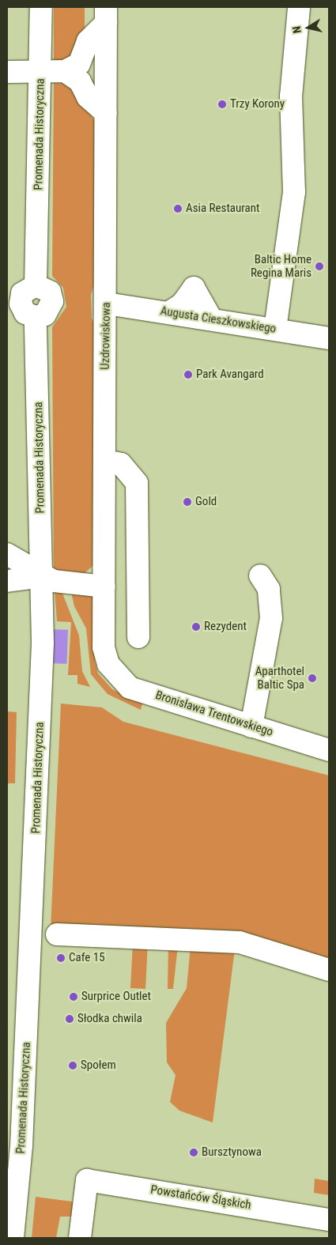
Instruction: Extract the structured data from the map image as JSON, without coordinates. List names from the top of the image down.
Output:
{
  "streets": {
    "street": [
      "Promenada Historyczna",
      "Augusta Cieszkowskiego",
      "Uzdrowiskowa",
      "Bronisława Trentowskiego",
      "Powstańców Śląskich"
    ]
  },
  "crossings": [
    ["Augusta Cieszkowskiego", "Uzdrowiskowa"],
    ["Uzdrowiskowa", "Bronisława Trentowskiego"]
  ],
  "places": [
    "Trzy Korony",
    "Asia Restaurant",
    "Baltic Home Regina Maris",
    "Park Avangard",
    "Gold",
    "Rezydent",
    "Aparthotel Baltic Spa",
    "Cafe 15",
    "Surprice Outlet",
    "Słodka chwila",
    "Społem",
    "Bursztynowa"
  ],
  "north": "left"
}
